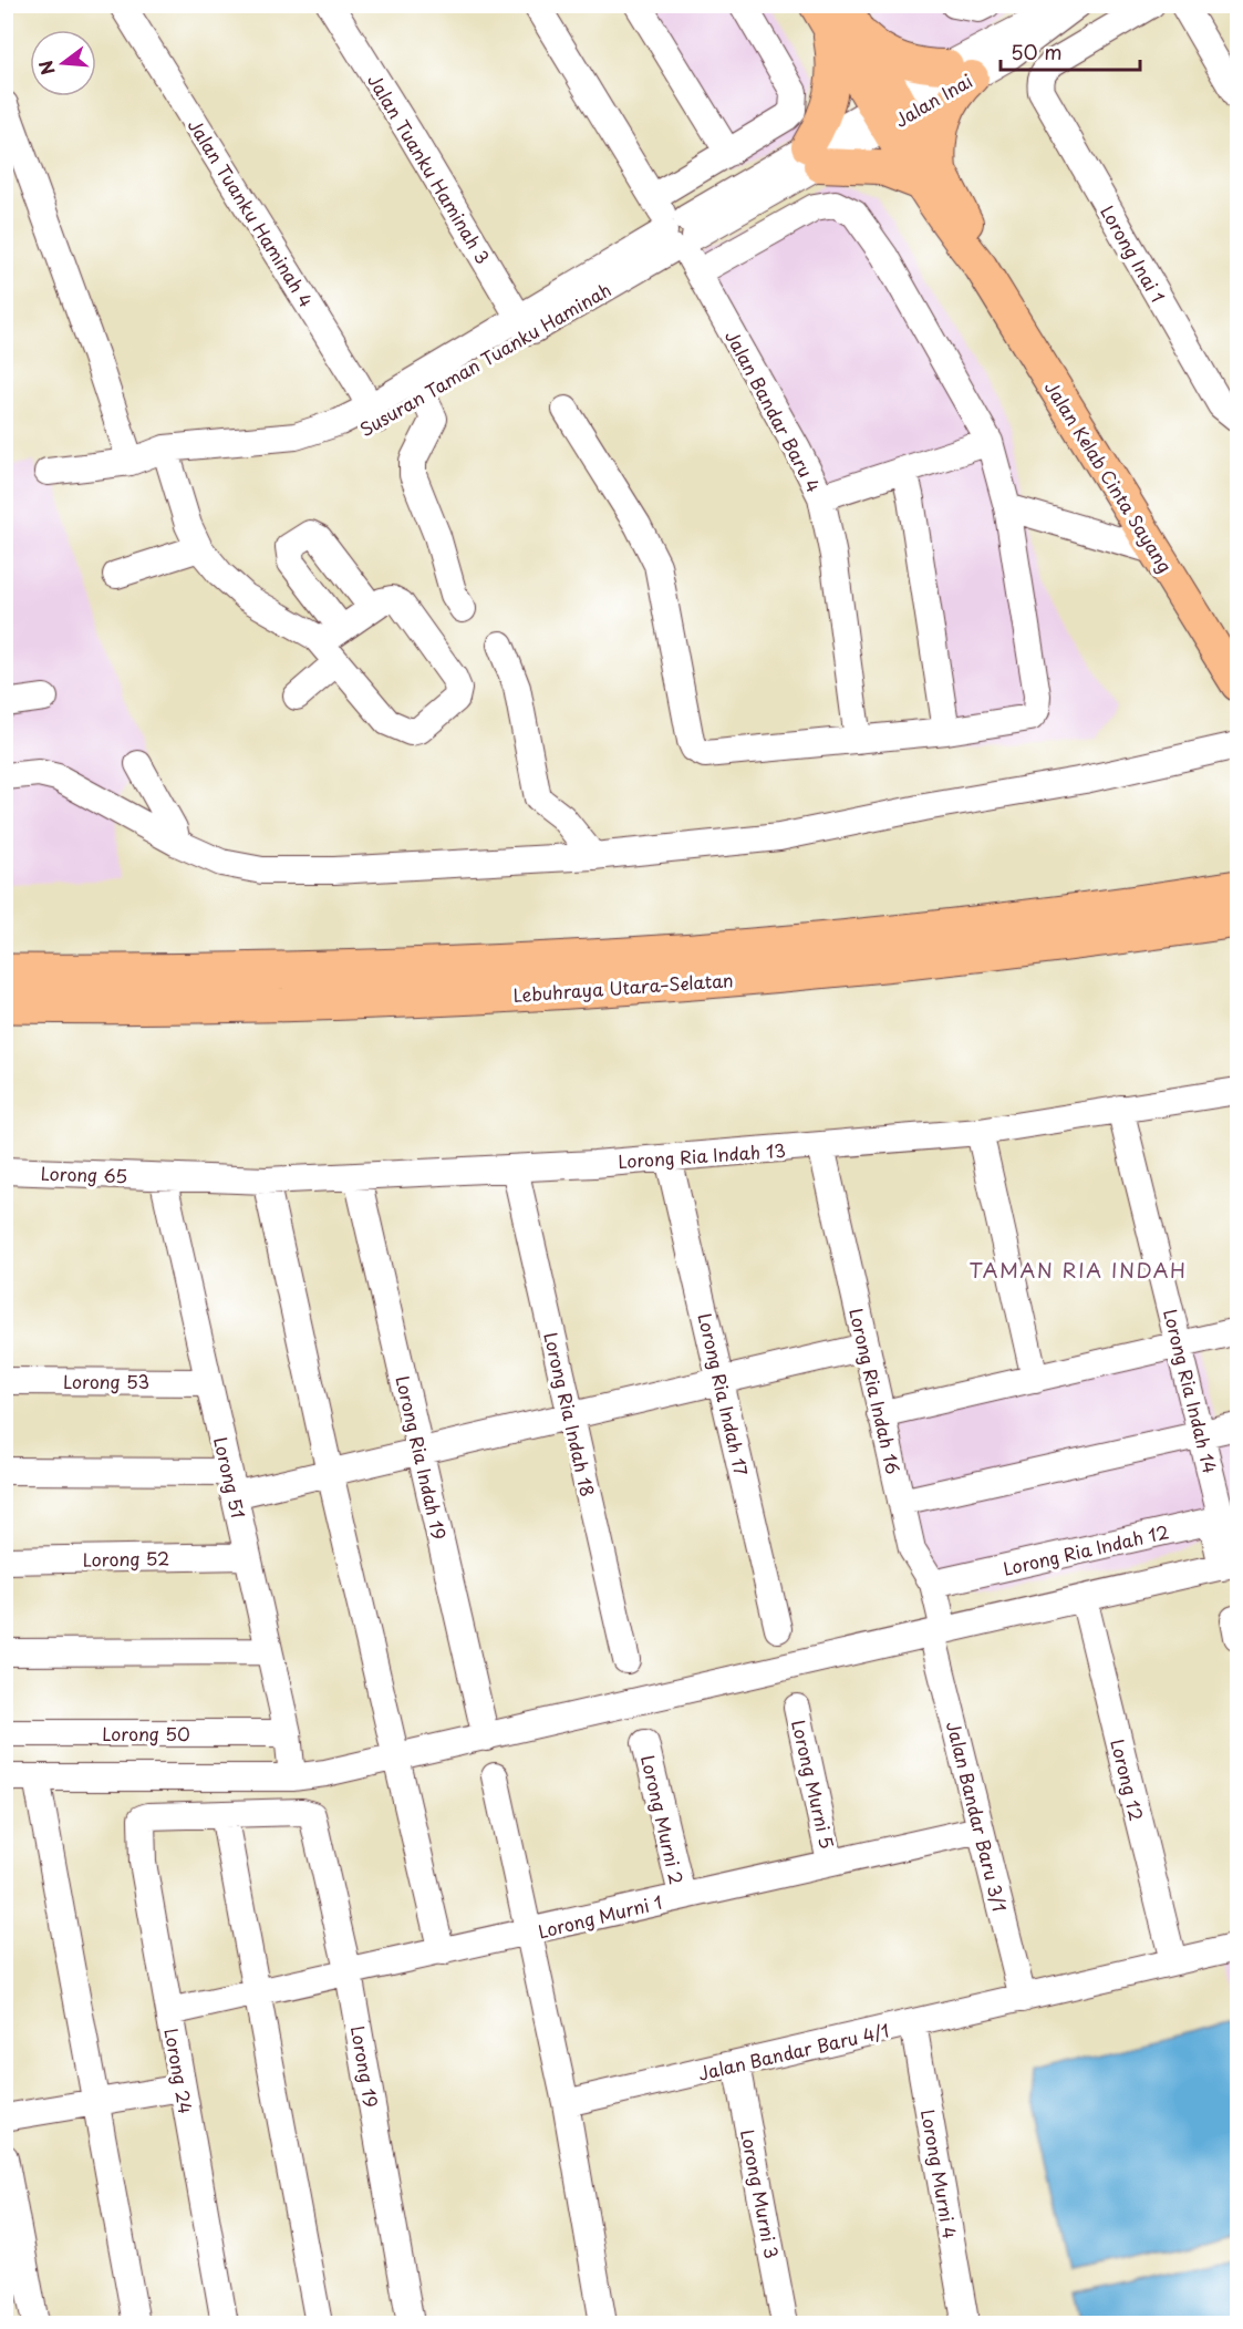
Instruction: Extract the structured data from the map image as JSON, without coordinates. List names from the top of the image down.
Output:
{
  "streets": {
    "highway": ["Lebuhraya Utara–Selatan"],
    "main road": ["Jalan Kelab Cinta Sayang"],
    "street": [
      "Jalan Inai",
      "Jalan Tuanku Haminah 3",
      "Jalan Tuanku Haminah 4",
      "Lorong Inai 1",
      "Susuran Taman Tuanku Haminah",
      "Jalan Bandar Baru 4",
      "Lorong Ria Indah 13",
      "Lorong 65",
      "Lorong 53",
      "Lorong Ria Indah 16",
      "Lorong Ria Indah 14",
      "Lorong Ria Indah 17",
      "Lorong Ria Indah 18",
      "Lorong Ria Indah 19",
      "Lorong 51",
      "Lorong Ria Indah 12",
      "Lorong 52",
      "Lorong 50",
      "Lorong 12",
      "Lorong Murni 5",
      "Jalan Bandar Baru 3/1",
      "Lorong Murni 2",
      "Lorong Murni 1",
      "Jalan Bandar Baru 4/1",
      "Lorong 19",
      "Lorong 24",
      "Lorong Murni 4",
      "Lorong Murni 3"
    ]
  },
  "crossings": [
    ["Jalan Inai", "Susuran Taman Tuanku Haminah"],
    ["Jalan Inai", "Jalan Kelab Cinta Sayang"],
    ["Jalan Tuanku Haminah 3", "Susuran Taman Tuanku Haminah"],
    ["Jalan Tuanku Haminah 4", "Susuran Taman Tuanku Haminah"],
    ["Susuran Taman Tuanku Haminah", "Jalan Bandar Baru 4"],
    ["Susuran Taman Tuanku Haminah", "Jalan Kelab Cinta Sayang"],
    ["Lorong Ria Indah 13", "Lorong 65"],
    ["Lorong Ria Indah 13", "Lorong Ria Indah 16"],
    ["Lorong Ria Indah 13", "Lorong Ria Indah 14"],
    ["Lorong Ria Indah 13", "Lorong Ria Indah 17"],
    ["Lorong Ria Indah 13", "Lorong Ria Indah 18"],
    ["Lorong Ria Indah 13", "Lorong Ria Indah 19"],
    ["Lorong Ria Indah 13", "Lorong 51"],
    ["Lorong 65", "Lorong 51"],
    ["Lorong 53", "Lorong 51"],
    ["Lorong Ria Indah 16", "Lorong Ria Indah 12"],
    ["Lorong Ria Indah 16", "Jalan Bandar Baru 3/1"],
    ["Lorong Ria Indah 14", "Lorong Ria Indah 12"],
    ["Lorong 51", "Lorong 52"],
    ["Lorong 51", "Lorong 50"],
    ["Lorong 12", "Jalan Bandar Baru 4/1"],
    ["Lorong Murni 5", "Lorong Murni 1"],
    ["Jalan Bandar Baru 3/1", "Lorong Murni 1"],
    ["Jalan Bandar Baru 3/1", "Jalan Bandar Baru 4/1"],
    ["Lorong Murni 2", "Lorong Murni 1"],
    ["Lorong Murni 1", "Jalan Bandar Baru 4/1"],
    ["Jalan Bandar Baru 4/1", "Lorong Murni 4"],
    ["Jalan Bandar Baru 4/1", "Lorong Murni 3"],
    ["Lorong 19", "Lorong 24"]
  ],
  "districts": ["TAMAN RIA INDAH"],
  "scale_bar": "50 m",
  "north": "left"
}
